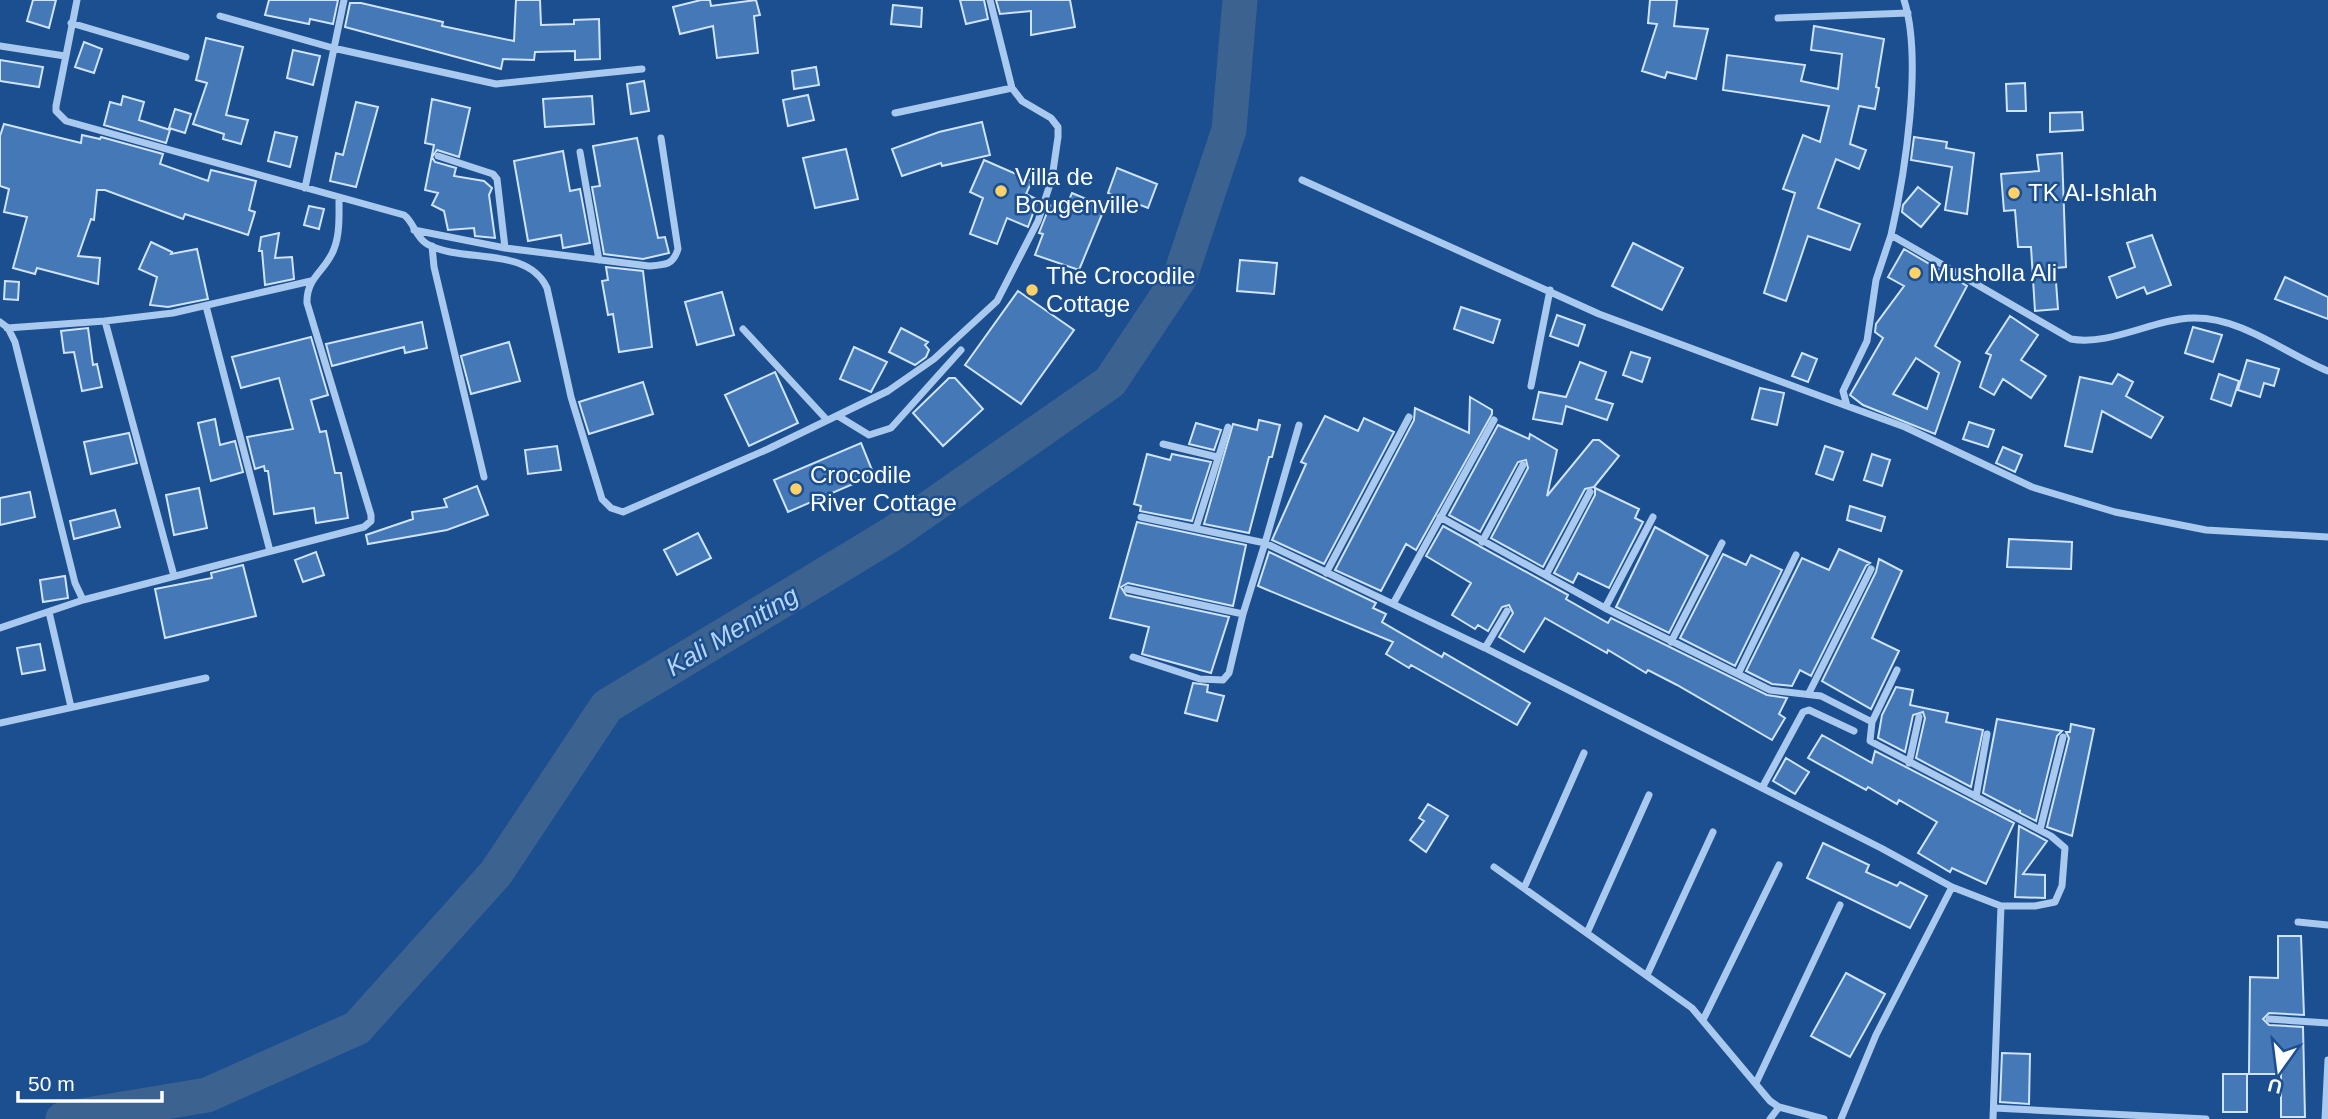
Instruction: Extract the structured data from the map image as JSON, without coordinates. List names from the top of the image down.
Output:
{
  "water": ["Kali Meniting"],
  "places": [
    "Villa de Bougenville",
    "TK Al-Ishlah",
    "Musholla Ali",
    "The Crocodile Cottage",
    "Crocodile River Cottage"
  ],
  "scale_bar": "50 m",
  "north": "bottom"
}
